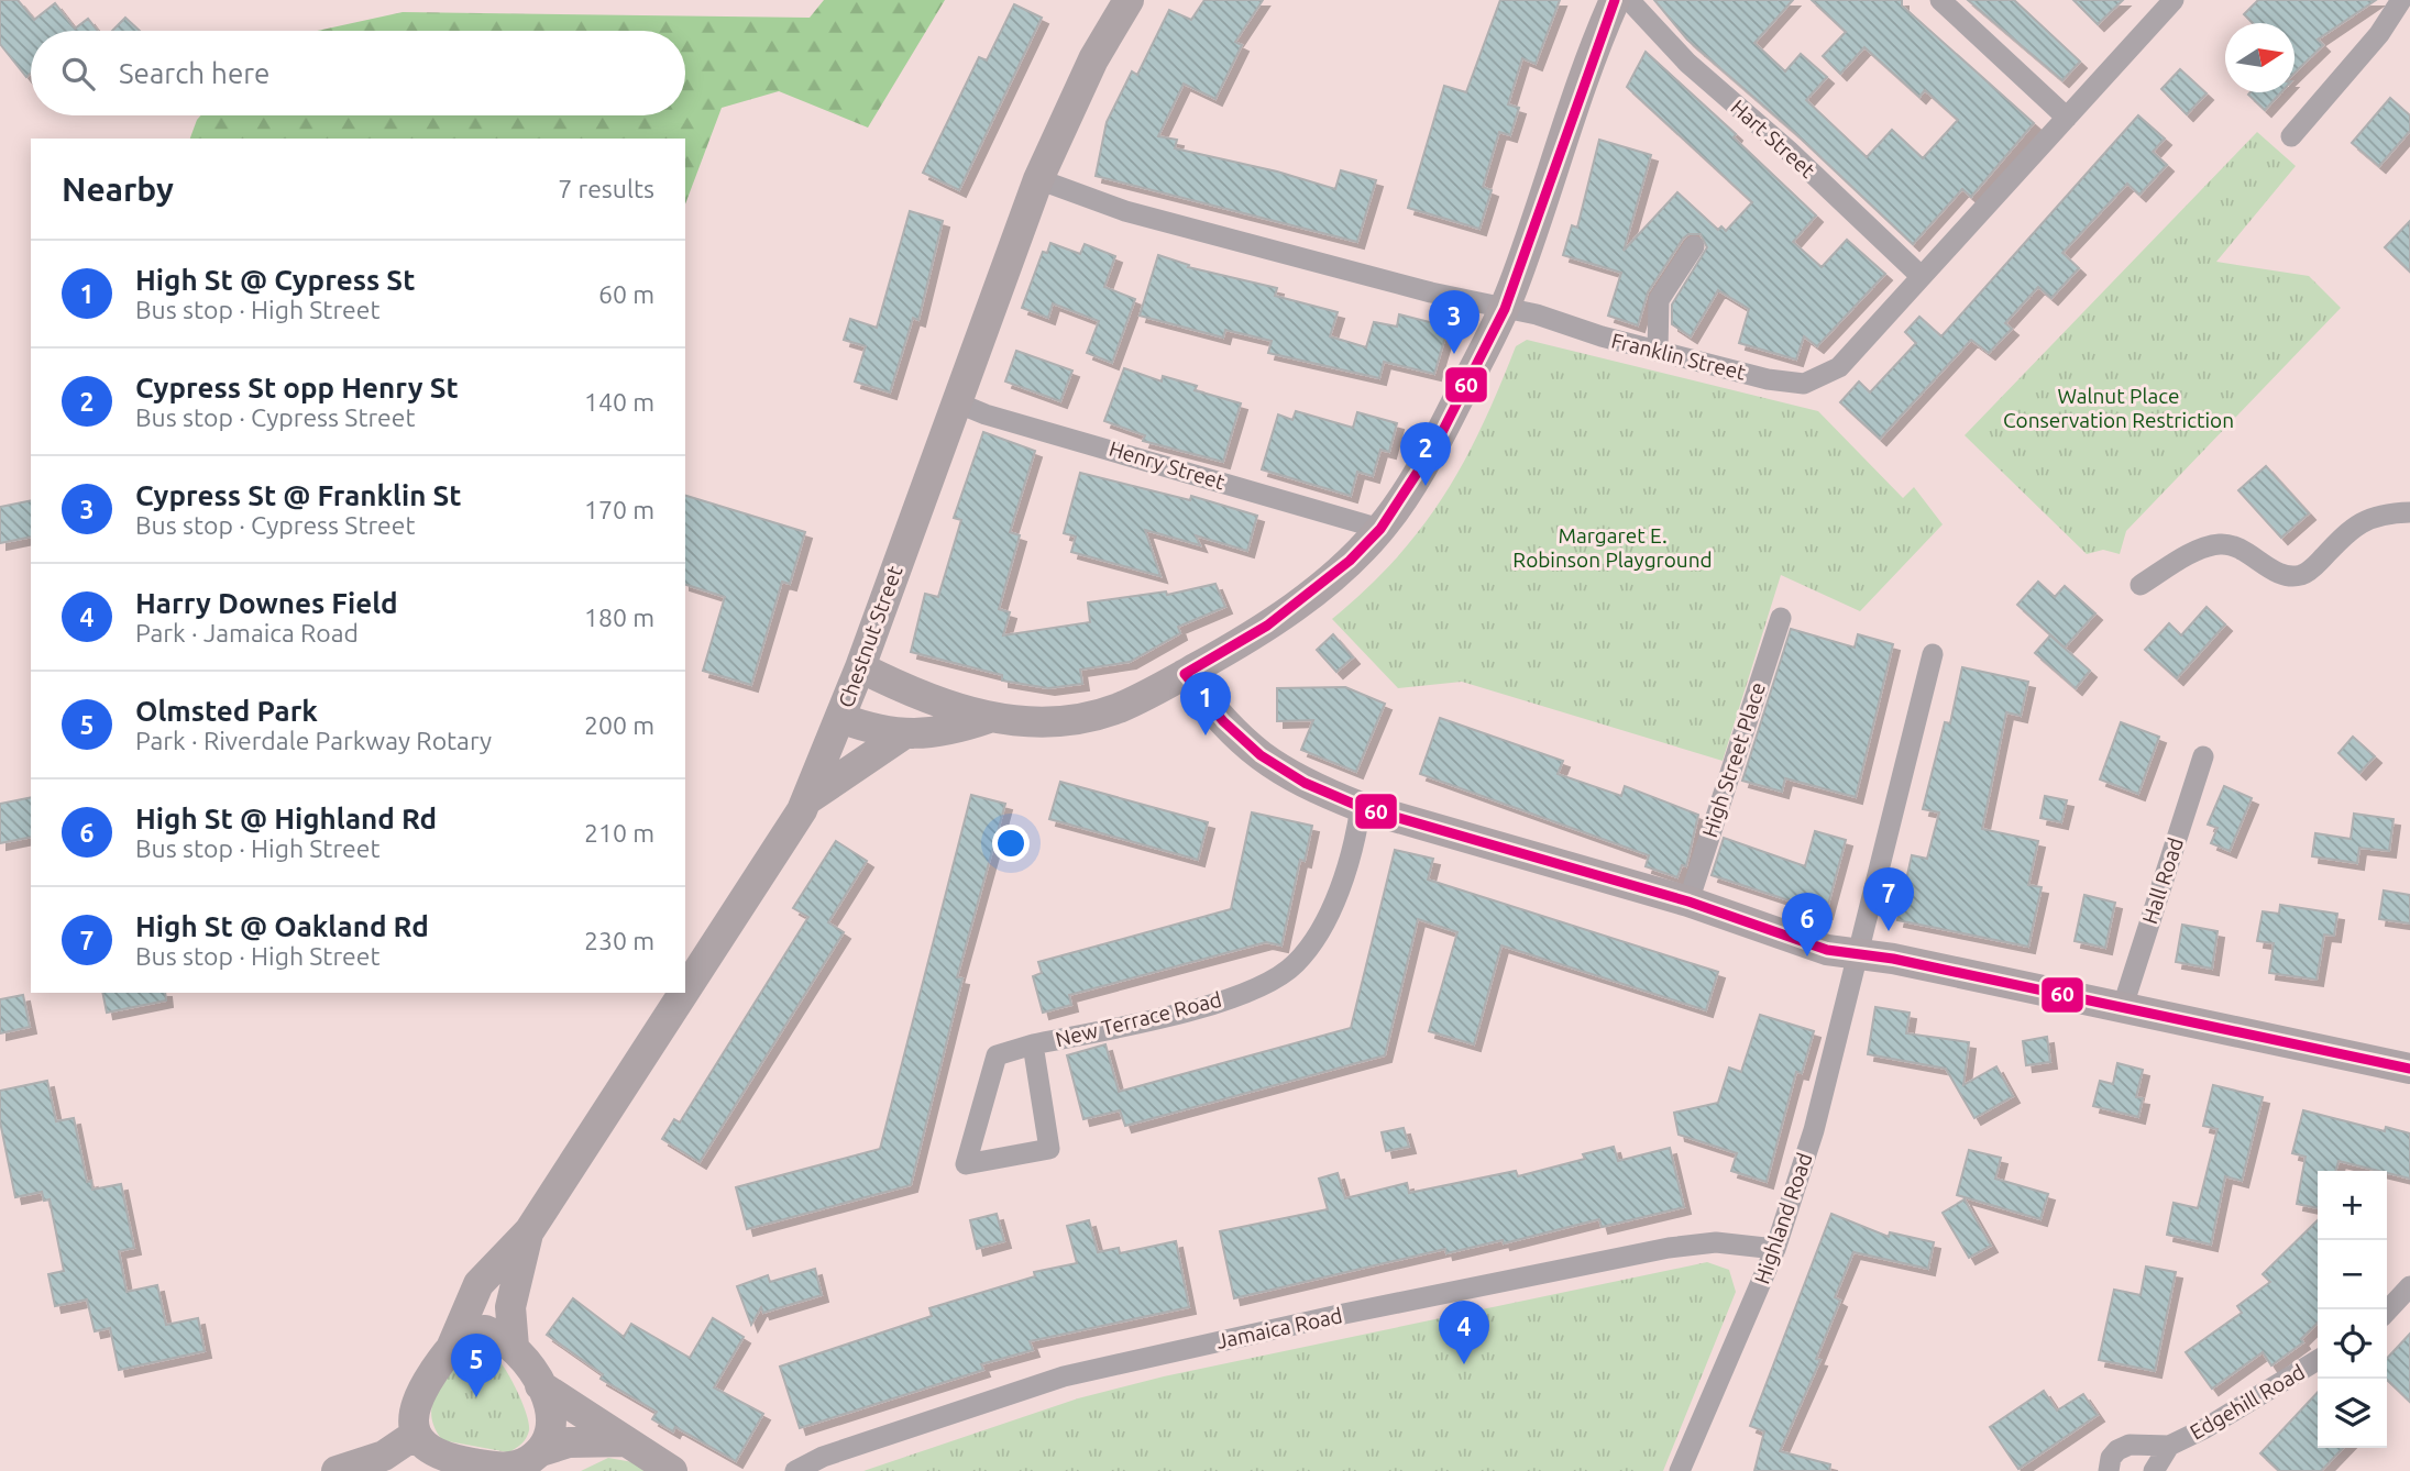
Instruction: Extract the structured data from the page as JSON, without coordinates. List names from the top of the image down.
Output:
{
  "streets": {
    "main road": ["Chestnut Street"],
    "street": [
      "Hart Street",
      "Franklin Street",
      "Henry Street",
      "High Street Place",
      "Hall Road",
      "New Terrace Road",
      "Highland Road",
      "Jamaica Road",
      "Edgehill Road"
    ]
  },
  "crossings": [
    ["Hart Street", "Franklin Street"],
    ["Franklin Street", "Chestnut Street"],
    ["Henry Street", "Chestnut Street"],
    ["Highland Road", "Jamaica Road"]
  ],
  "parks": ["Walnut Place Conservation Restriction", "Margaret E. Robinson Playground"],
  "lines": ["transit line 60"],
  "north": "right",
  "page": {
    "search": "Search here",
    "heading": ["Nearby", "7 results"],
    "list": [
      {
        "mark": "1",
        "name": "High St @ Cypress St",
        "note": "Bus stop · High Street",
        "value": "60 m"
      },
      {
        "mark": "2",
        "name": "Cypress St opp Henry St",
        "note": "Bus stop · Cypress Street",
        "value": "140 m"
      },
      {
        "mark": "3",
        "name": "Cypress St @ Franklin St",
        "note": "Bus stop · Cypress Street",
        "value": "170 m"
      },
      {
        "mark": "4",
        "name": "Harry Downes Field",
        "note": "Park · Jamaica Road",
        "value": "180 m"
      },
      {
        "mark": "5",
        "name": "Olmsted Park",
        "note": "Park · Riverdale Parkway Rotary",
        "value": "200 m"
      },
      {
        "mark": "6",
        "name": "High St @ Highland Rd",
        "note": "Bus stop · High Street",
        "value": "210 m"
      },
      {
        "mark": "7",
        "name": "High St @ Oakland Rd",
        "note": "Bus stop · High Street",
        "value": "230 m"
      }
    ],
    "pins": [
      "3",
      "2",
      "1",
      "7",
      "6",
      "4",
      "5"
    ],
    "map_buttons": ["+", "−"]
  }
}
